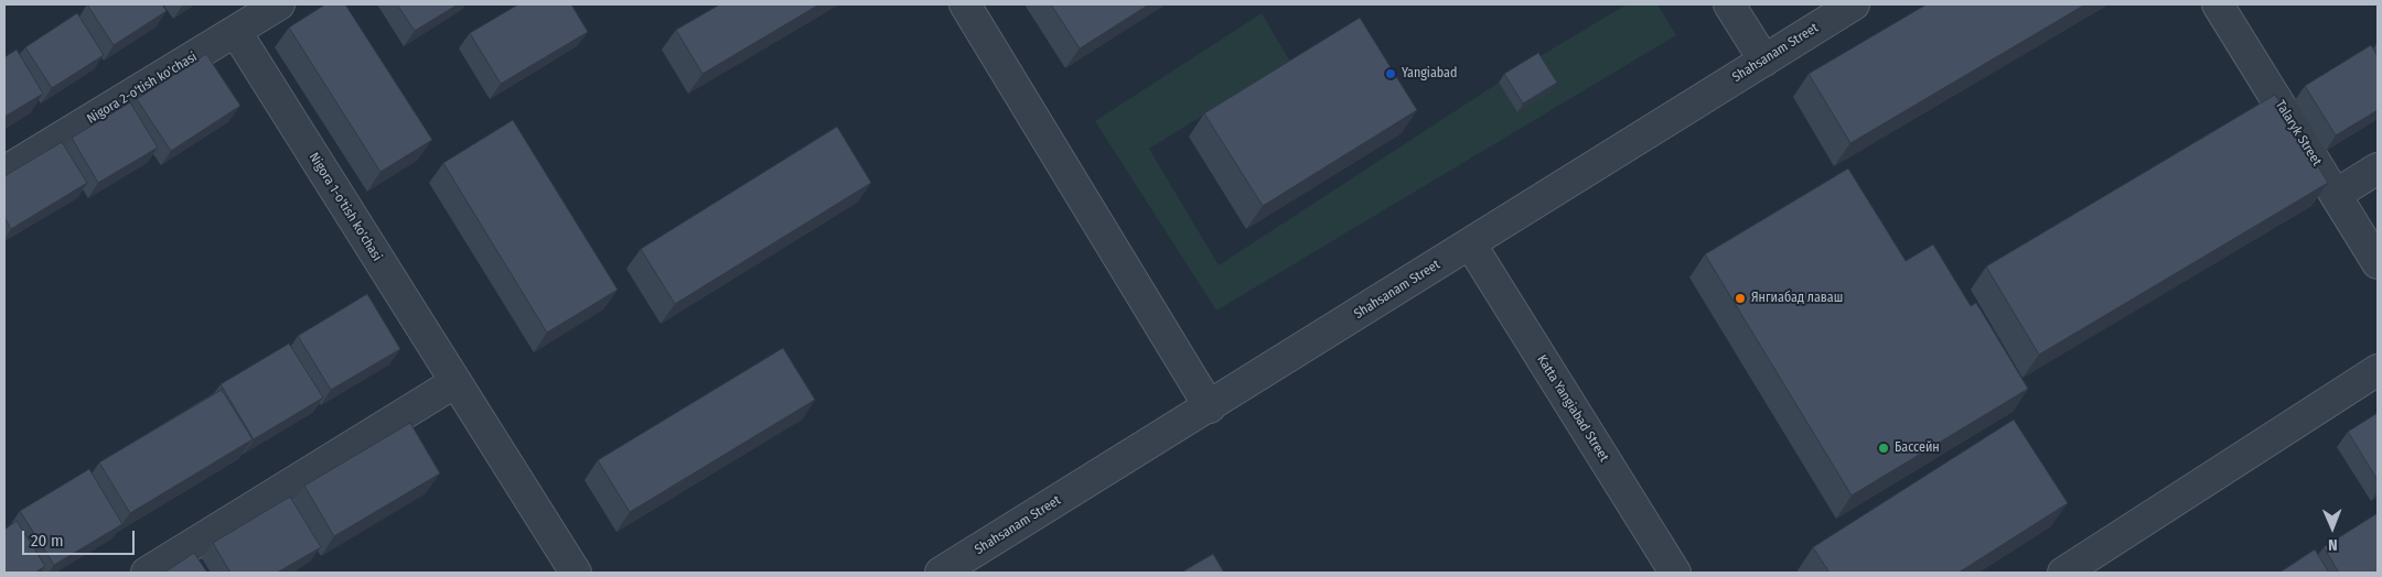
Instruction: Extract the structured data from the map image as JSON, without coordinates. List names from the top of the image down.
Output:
{
  "streets": {
    "street": [
      "Shahsanam Street",
      "Nigora 2-o'tish ko'chasi",
      "Talaryk Street",
      "Nigora 1-o'tish ko'chasi",
      "Katta Yangiabad Street"
    ]
  },
  "crossings": [
    ["Shahsanam Street", "Katta Yangiabad Street"],
    ["Nigora 2-o'tish ko'chasi", "Nigora 1-o'tish ko'chasi"]
  ],
  "places": ["Yangiabad", "Янгиабад лаваш", "Бассейн"],
  "scale_bar": "20 m",
  "north": "bottom"
}
